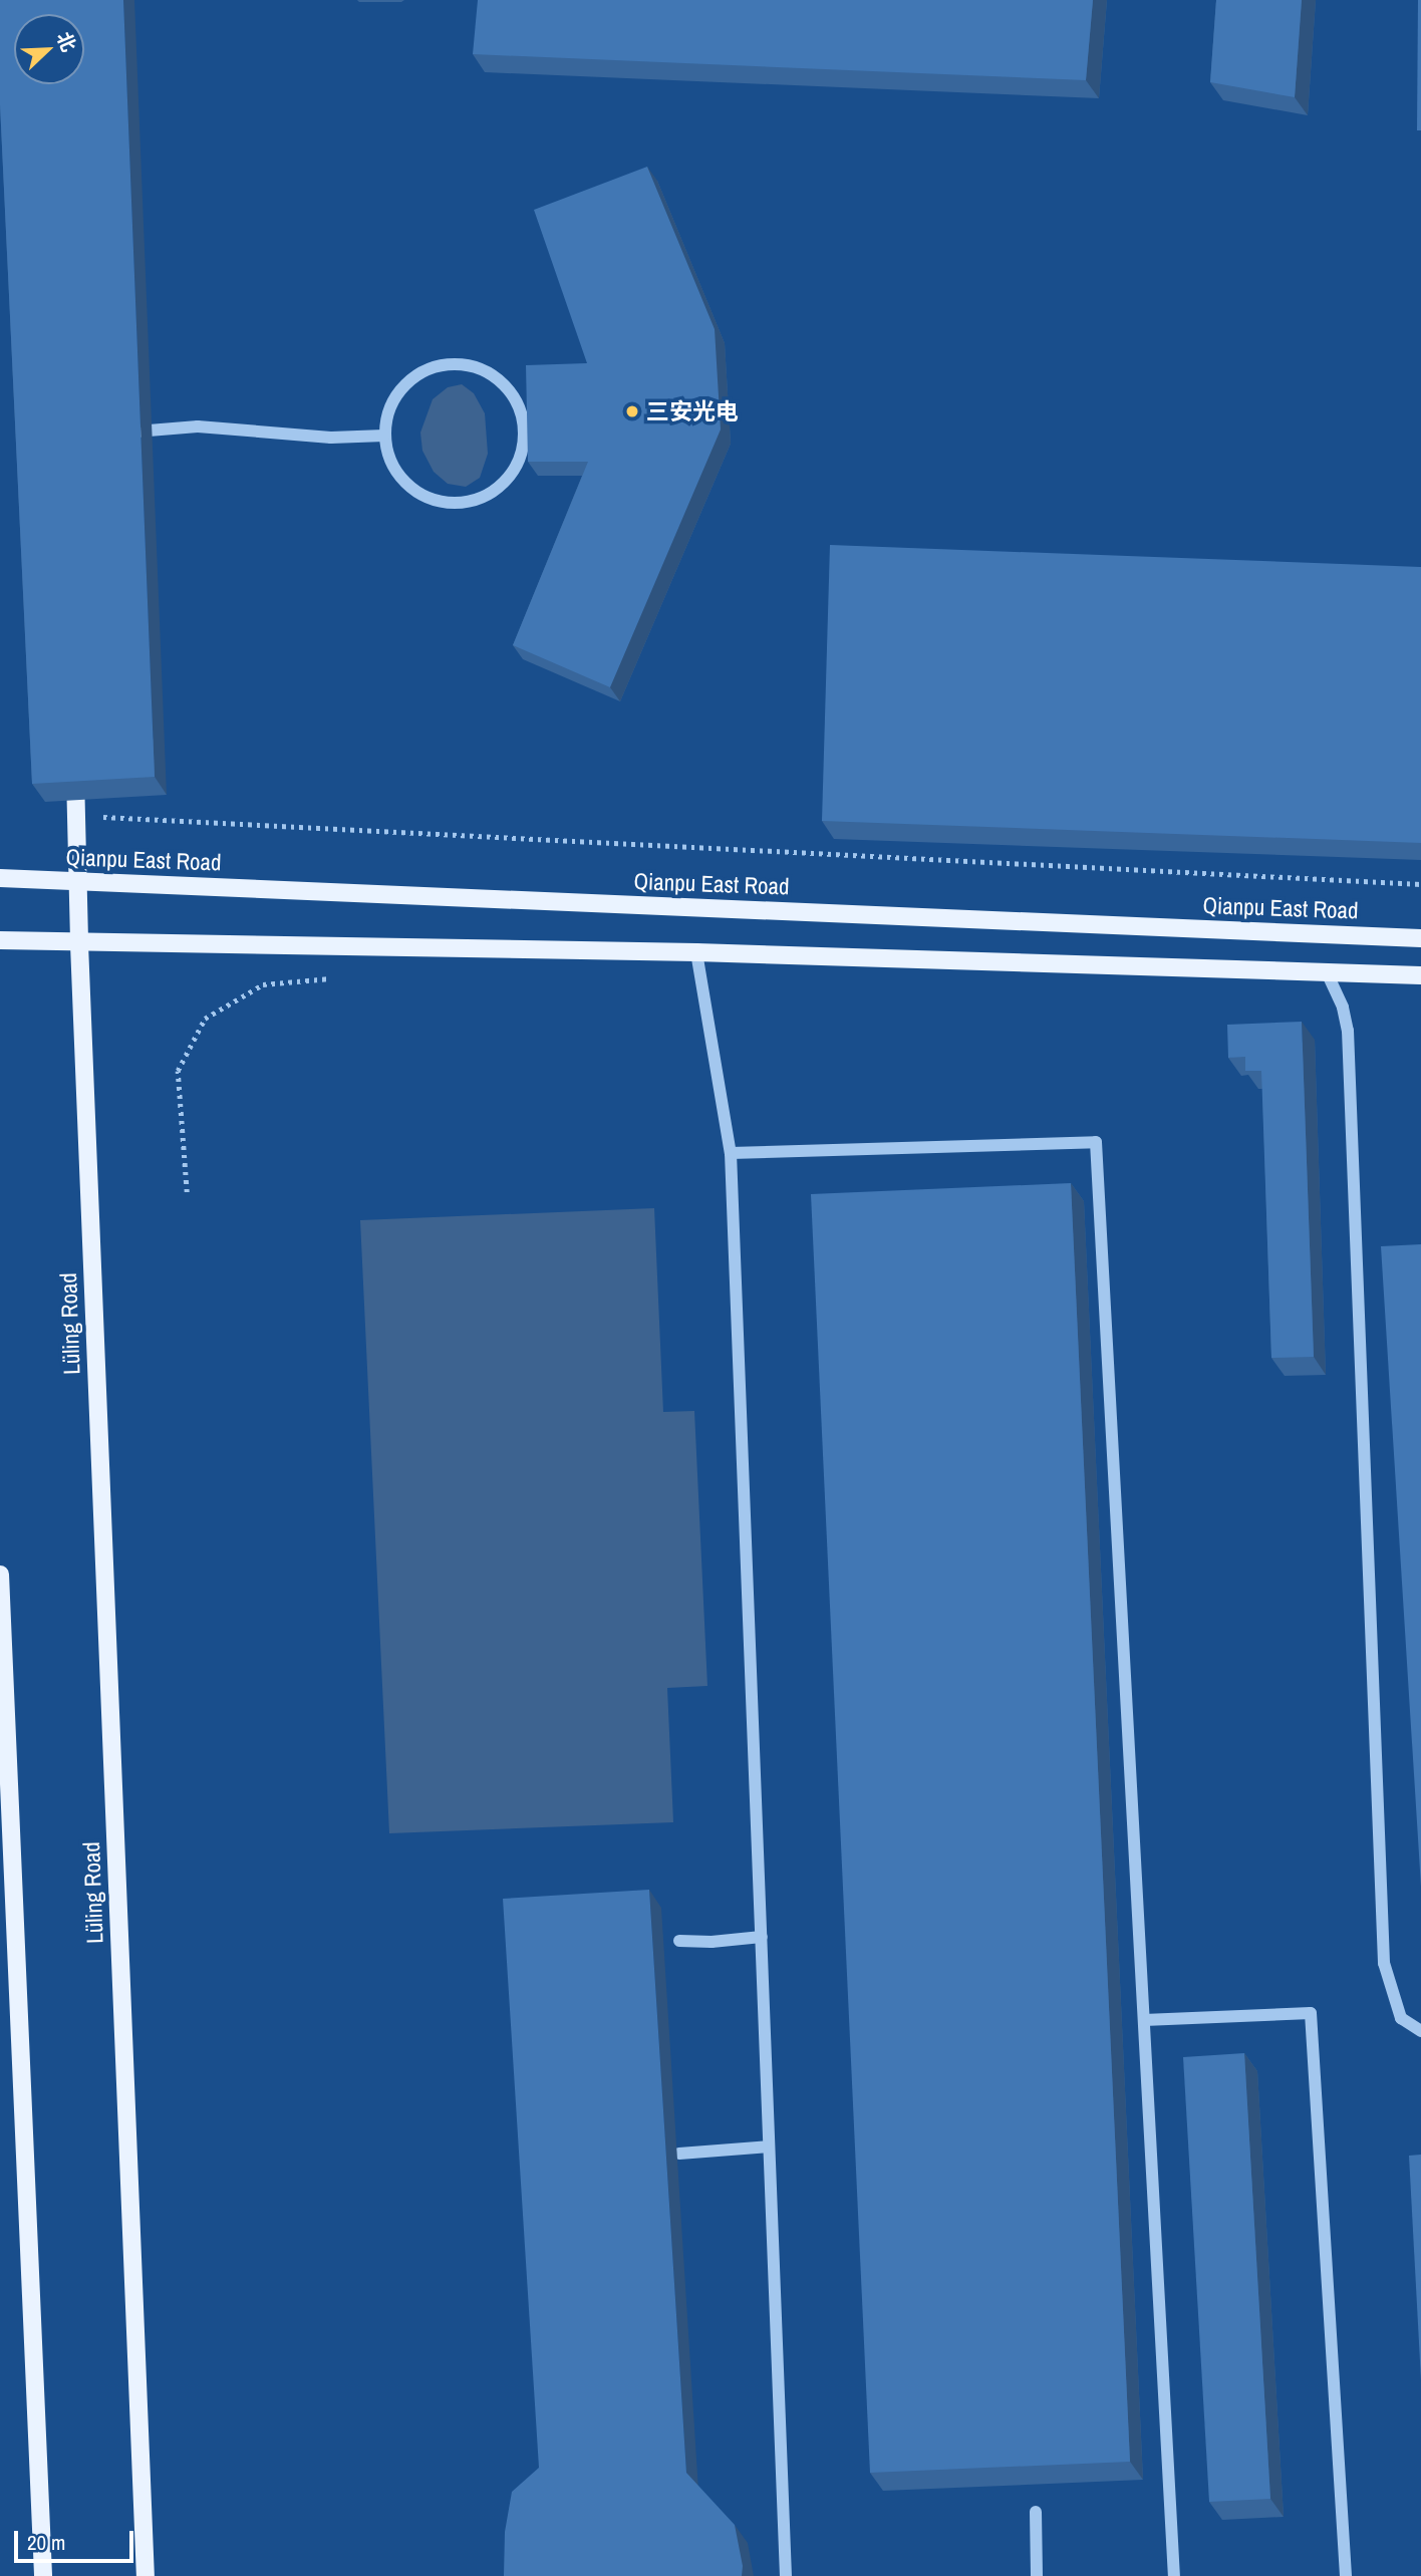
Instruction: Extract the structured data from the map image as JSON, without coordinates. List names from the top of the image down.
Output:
{
  "streets": {
    "main road": ["Qianpu East Road", "Lüling Road"]
  },
  "crossings": [
    ["Qianpu East Road", "Lüling Road"]
  ],
  "places": ["三安光电"],
  "scale_bar": "20 m",
  "north": "top right"
}
